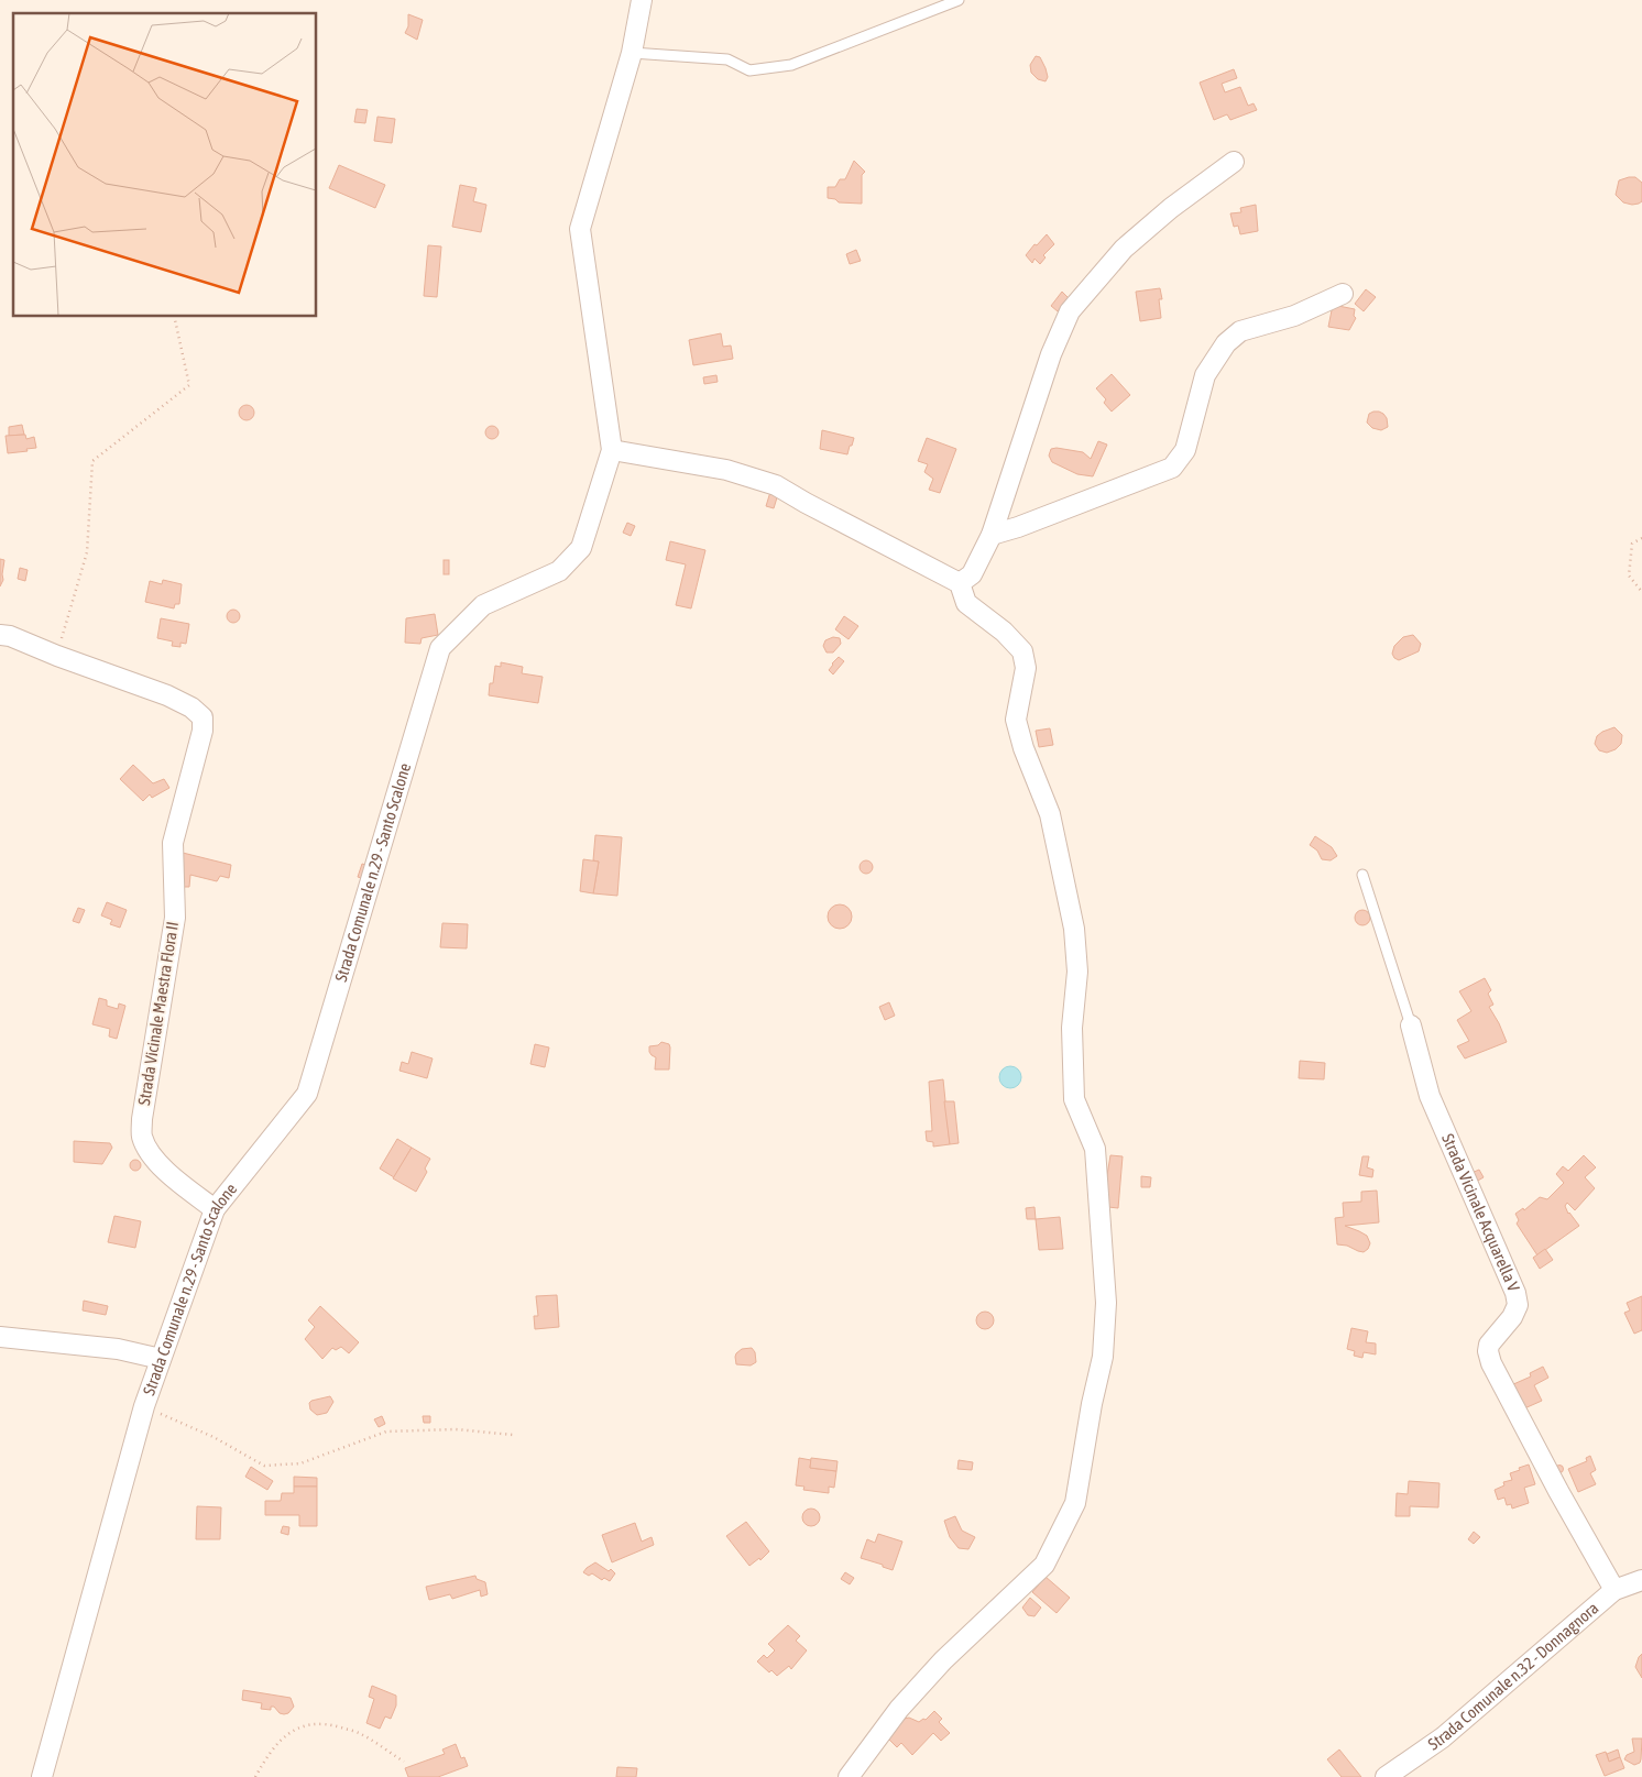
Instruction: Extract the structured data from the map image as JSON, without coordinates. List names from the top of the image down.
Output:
{
  "streets": {
    "street": [
      "Strada Comunale n.29 - Santo Scalone",
      "Strada Vicinale Maestra Flora II",
      "Strada Vicinale Acquarella V",
      "Strada Comunale n.32 - Donnagnora"
    ]
  },
  "crossings": [
    ["Strada Comunale n.29 - Santo Scalone", "Strada Vicinale Maestra Flora II"],
    ["Strada Vicinale Acquarella V", "Strada Comunale n.32 - Donnagnora"]
  ]
}
